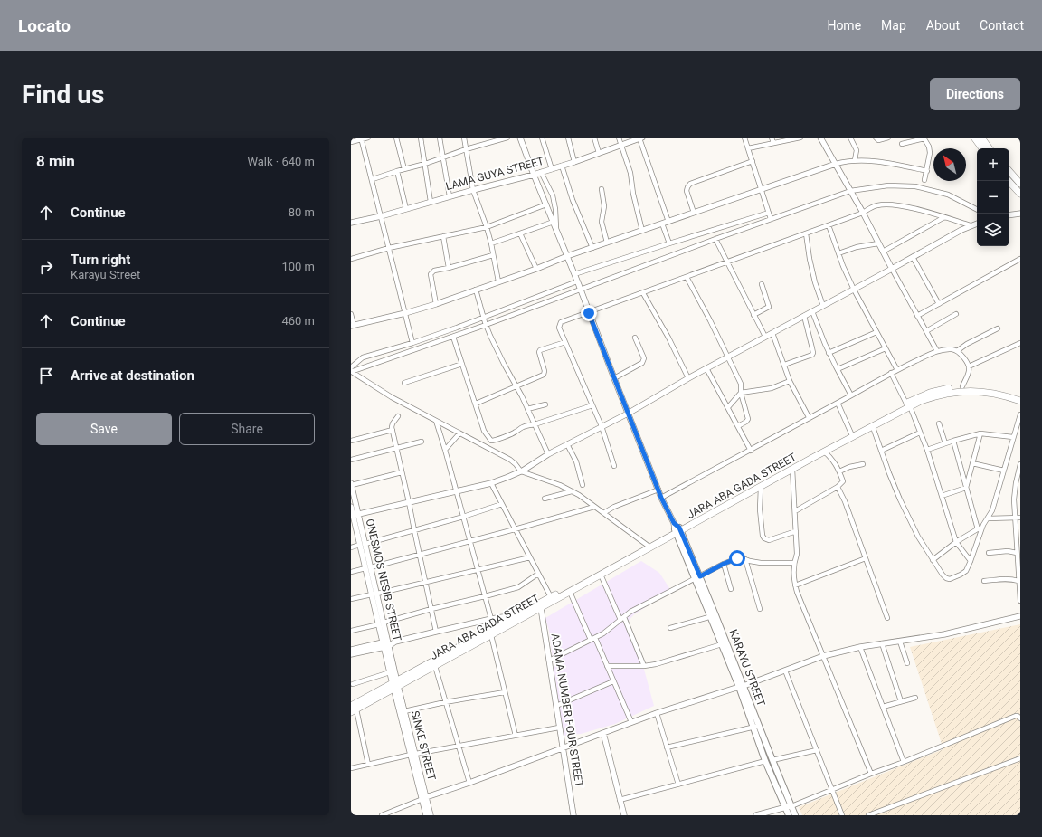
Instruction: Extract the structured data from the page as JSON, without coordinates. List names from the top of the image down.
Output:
{
  "streets": {
    "main road": ["JARA ABA GADA STREET", "KARAYU STREET"],
    "street": [
      "LAMA GUYA STREET",
      "ONESMOS NESIB STREET",
      "ADAMA NUMBER FOUR STREET",
      "SINKE STREET"
    ]
  },
  "crossings": [
    ["JARA ABA GADA STREET", "ONESMOS NESIB STREET"],
    ["JARA ABA GADA STREET", "KARAYU STREET"],
    ["JARA ABA GADA STREET", "ADAMA NUMBER FOUR STREET"],
    ["JARA ABA GADA STREET", "SINKE STREET"],
    ["ONESMOS NESIB STREET", "SINKE STREET"]
  ],
  "north": "top left",
  "page": {
    "header": "Locato",
    "nav": [
      "Home",
      "Map",
      "About",
      "Contact"
    ],
    "buttons": [
      "Directions",
      ["Save", "Share"]
    ],
    "title": "Find us",
    "heading": ["8 min", "Walk · 640 m"],
    "map_buttons": ["+", "−"],
    "list": [
      ["Continue", "80 m"],
      ["Turn right", "Karayu Street", "100 m"],
      ["Continue", "460 m"],
      "Arrive at destination"
    ]
  }
}
